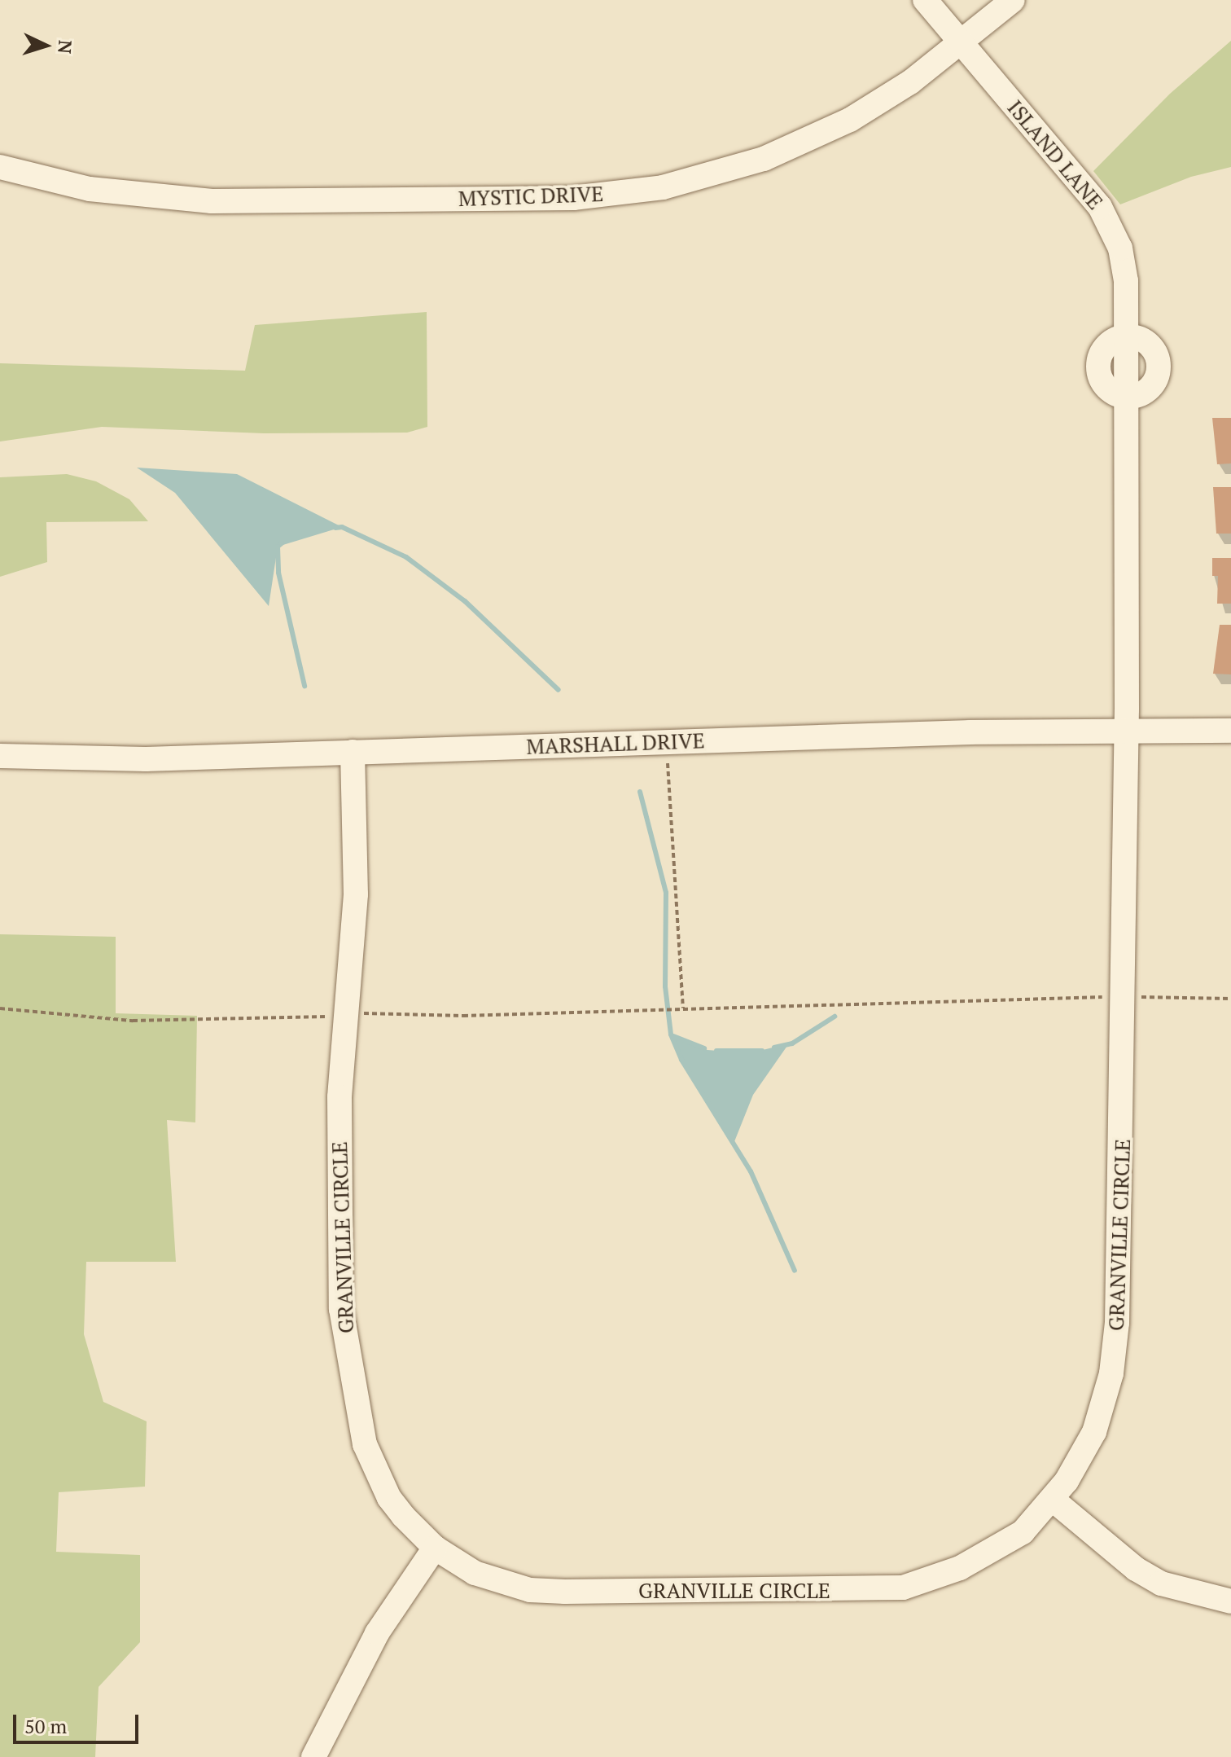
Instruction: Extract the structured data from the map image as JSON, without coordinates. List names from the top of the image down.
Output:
{
  "streets": {
    "street": [
      "ISLAND LANE",
      "MYSTIC DRIVE",
      "MARSHALL DRIVE",
      "GRANVILLE CIRCLE"
    ]
  },
  "crossings": [
    ["ISLAND LANE", "MYSTIC DRIVE"],
    ["MARSHALL DRIVE", "GRANVILLE CIRCLE"]
  ],
  "scale_bar": "50 m",
  "north": "right"
}
